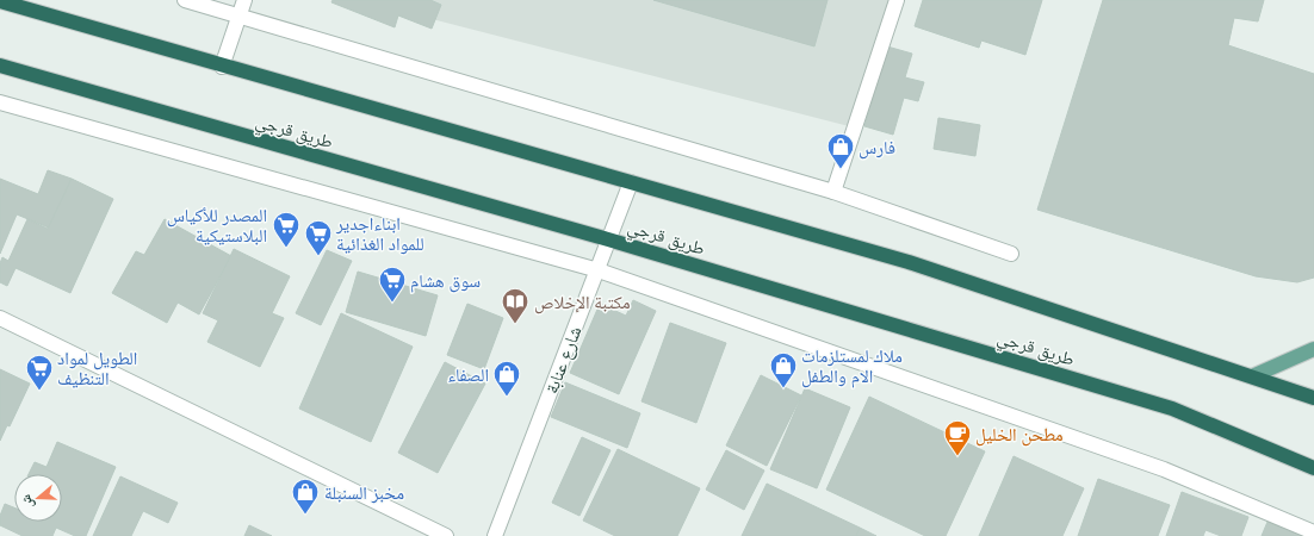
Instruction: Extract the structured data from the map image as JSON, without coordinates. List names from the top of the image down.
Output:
{
  "streets": {
    "highway": ["طريق قرجي"],
    "street": ["شارع عنابة"]
  },
  "crossings": [
    ["طريق قرجي", "شارع عنابة"]
  ],
  "places": {
    "shop": [
      "فارس",
      "ملاك لمستلزمات الام والطفل",
      "الصفاء",
      "مخبز السنبلة"
    ],
    "supermarket": [
      "المصدر للأكياس البلاستيكية",
      "ابناءاجدير للمواد الغذائية",
      "سوق هشام",
      "الطويل لمواد التنظيف"
    ],
    "library": ["مكتبة الإخلاص"],
    "cafe": ["مطحن الخليل"]
  },
  "north": "left"
}
